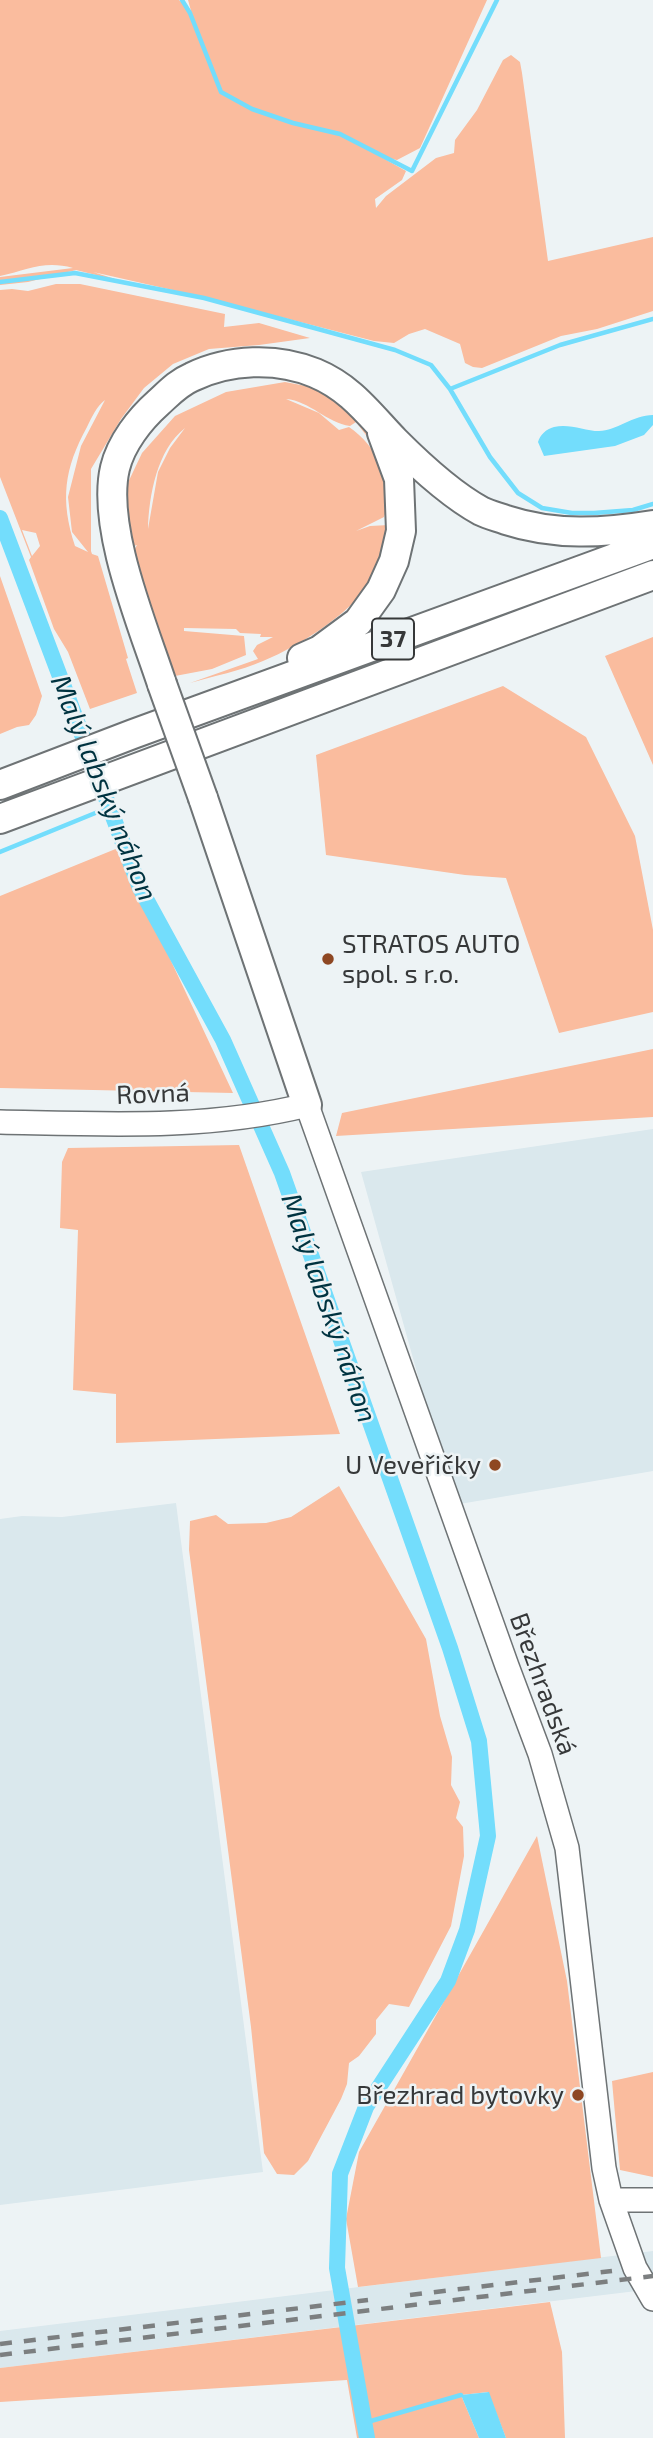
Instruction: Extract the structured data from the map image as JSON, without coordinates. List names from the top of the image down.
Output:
{
  "streets": {
    "main road": ["37"],
    "street": ["Rovná", "Březhradská"]
  },
  "crossings": [
    ["Rovná", "Březhradská"]
  ],
  "water": ["Malý labský náhon"],
  "places": ["STRATOS AUTO spol. s r.o.", "U Veveřičky", "Březhrad bytovky"]
}
